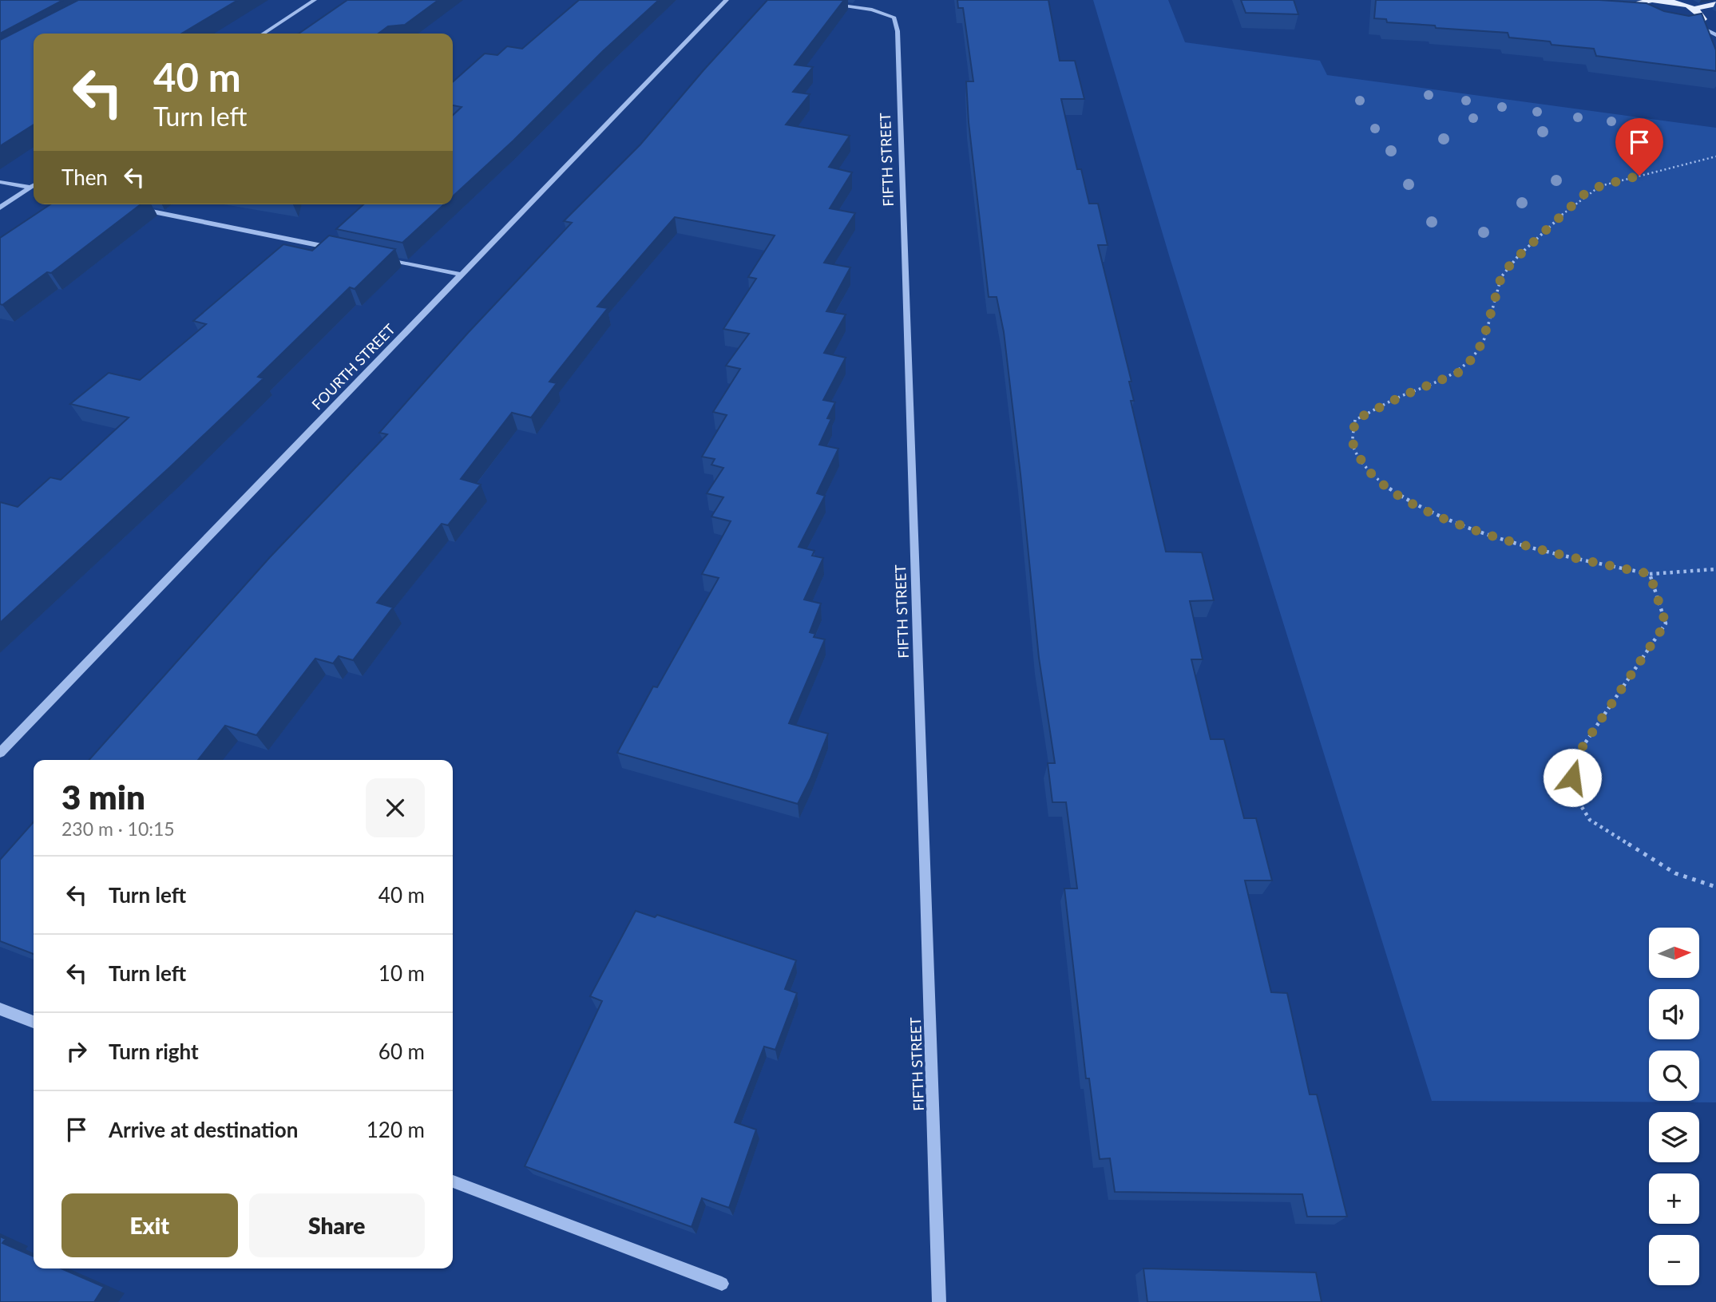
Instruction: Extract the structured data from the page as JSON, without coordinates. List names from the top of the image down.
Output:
{
  "streets": {
    "street": ["FIFTH STREET", "FOURTH STREET"]
  },
  "north": "right",
  "page": {
    "turn": ["40 m", "Turn left"],
    "then": "Then",
    "heading": ["3 min", "230 m · 10:15"],
    "list": [
      {
        "name": "Turn left",
        "value": "40 m"
      },
      {
        "name": "Turn left",
        "value": "10 m"
      },
      {
        "name": "Turn right",
        "value": "60 m"
      },
      {
        "name": "Arrive at destination",
        "value": "120 m"
      }
    ],
    "map_buttons": ["+", "−"],
    "buttons": ["Exit", "Share"]
  }
}
